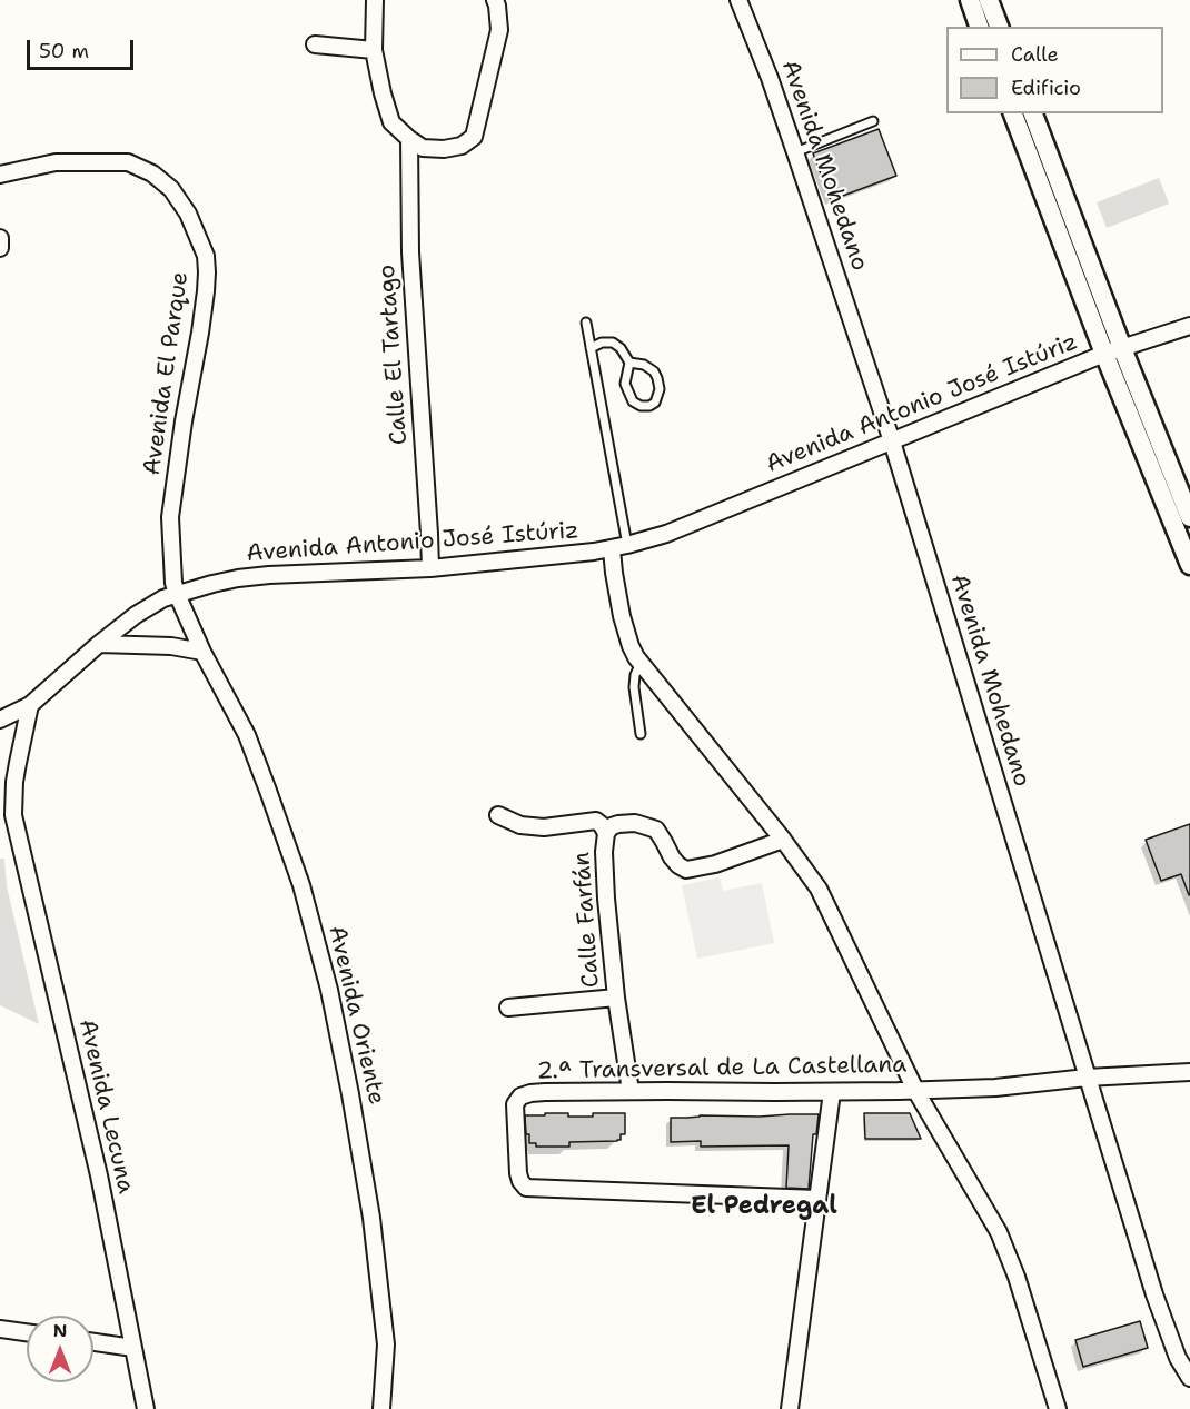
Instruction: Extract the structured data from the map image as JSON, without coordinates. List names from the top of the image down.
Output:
{
  "streets": {
    "street": [
      "Avenida Mohedano",
      "Calle El Tartago",
      "Avenida El Parque",
      "Avenida Antonio José Istúriz",
      "Calle Farfán",
      "Avenida Oriente",
      "2.ª Transversal de La Castellana",
      "Avenida Lecuna"
    ]
  },
  "crossings": [
    ["Avenida Mohedano", "Avenida Antonio José Istúriz"],
    ["Avenida Mohedano", "2.ª Transversal de La Castellana"],
    ["Calle El Tartago", "Avenida Antonio José Istúriz"],
    ["Avenida El Parque", "Avenida Antonio José Istúriz"],
    ["Avenida El Parque", "Avenida Oriente"],
    ["Avenida Antonio José Istúriz", "Avenida Oriente"],
    ["Avenida Antonio José Istúriz", "Avenida Lecuna"],
    ["Calle Farfán", "2.ª Transversal de La Castellana"]
  ],
  "districts": ["El Pedregal"],
  "legend": ["Calle", "Edificio"],
  "scale_bar": "50 m",
  "north": "top"
}
